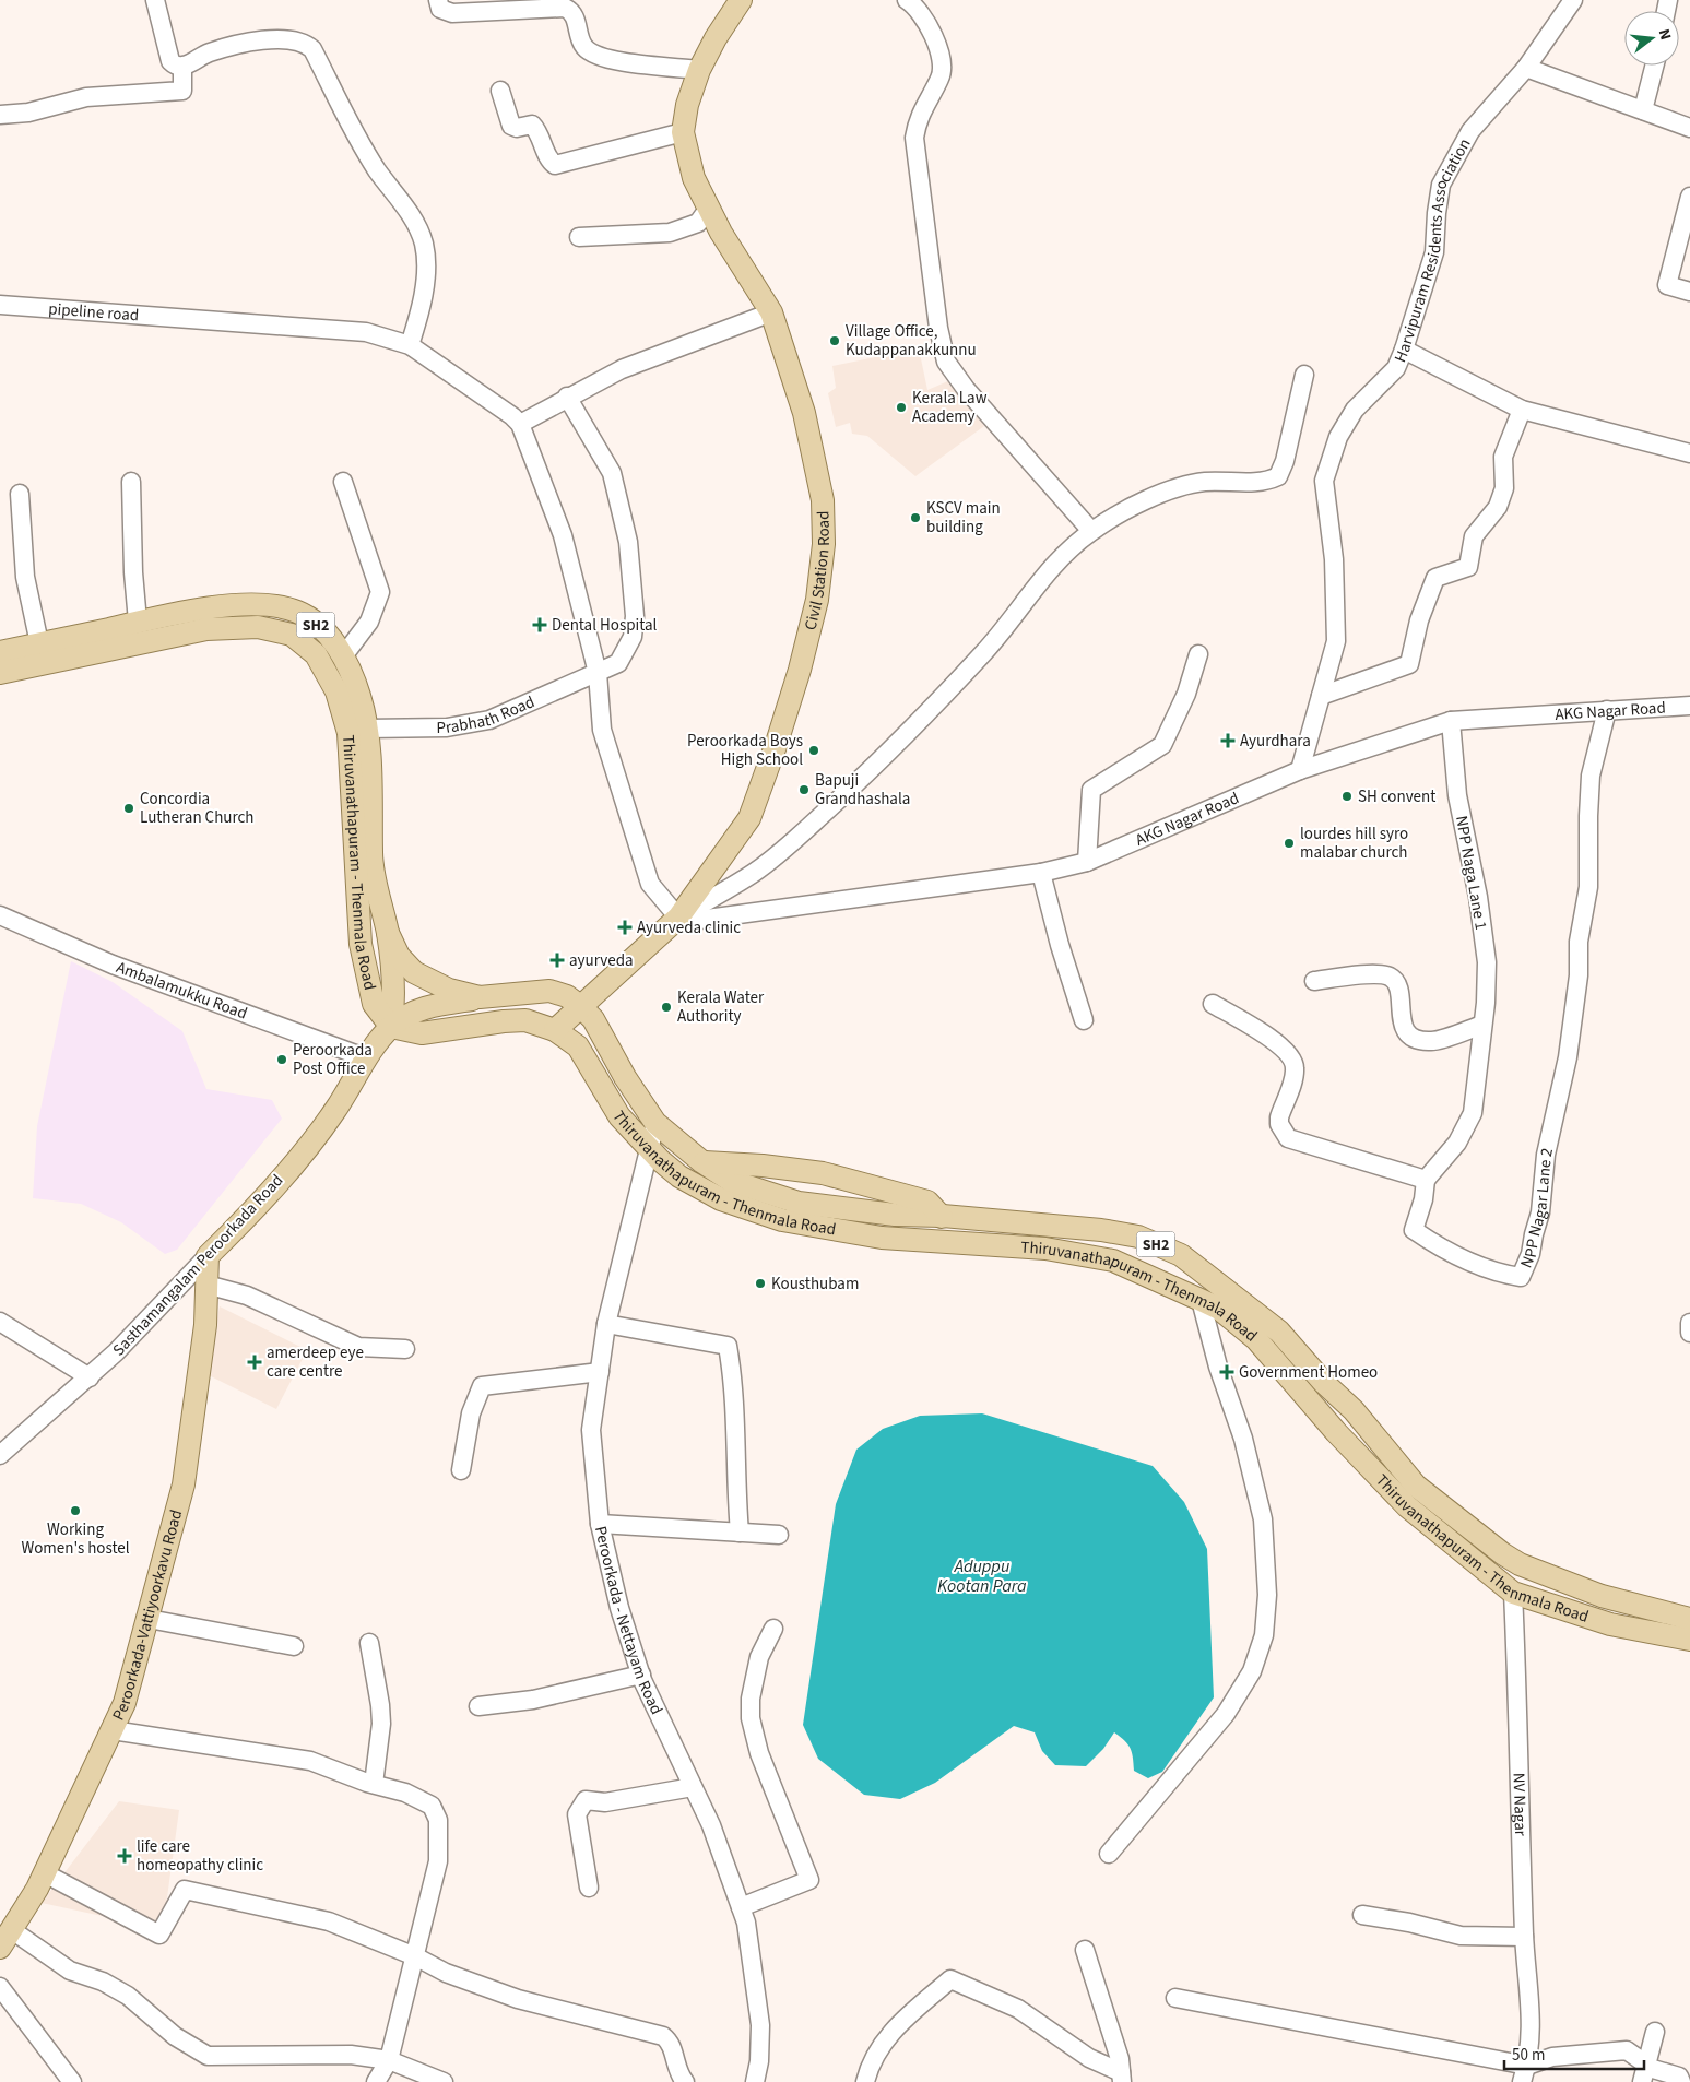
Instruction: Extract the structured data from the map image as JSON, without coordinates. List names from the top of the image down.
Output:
{
  "streets": {
    "main road": [
      "Civil Station Road",
      "SH2",
      "Thiruvanathapuram - Thenmala Road",
      "Sasthamangalam Peroorkada Road",
      "Peroorkada-Vattiyoorkavu Road"
    ],
    "street": [
      "Harvipuram Residents Association",
      "pipeline road",
      "AKG Nagar Road",
      "Prabhath Road",
      "NPP Naga Lane 1",
      "Ambalamukku Road",
      "NPP Nagar Lane 2",
      "Peroorkada - Nettayam Road",
      "NV Nagar"
    ]
  },
  "crossings": [
    ["Harvipuram Residents Association", "AKG Nagar Road"],
    ["Civil Station Road", "SH2"],
    ["Civil Station Road", "AKG Nagar Road"],
    ["Civil Station Road", "Thiruvanathapuram - Thenmala Road"],
    ["SH2", "Prabhath Road"],
    ["SH2", "Thiruvanathapuram - Thenmala Road"],
    ["AKG Nagar Road", "NPP Naga Lane 1"],
    ["AKG Nagar Road", "NPP Nagar Lane 2"],
    ["Thiruvanathapuram - Thenmala Road", "Sasthamangalam Peroorkada Road"],
    ["Thiruvanathapuram - Thenmala Road", "Peroorkada - Nettayam Road"],
    ["Thiruvanathapuram - Thenmala Road", "NV Nagar"],
    ["NPP Naga Lane 1", "NPP Nagar Lane 2"],
    ["Ambalamukku Road", "Sasthamangalam Peroorkada Road"],
    ["Sasthamangalam Peroorkada Road", "Peroorkada-Vattiyoorkavu Road"]
  ],
  "water": ["Aduppu Kootan Para"],
  "places": {
    "other": [
      "Village Office, Kudappanakkunnu",
      "Kerala Law Academy",
      "KSCV main building",
      "Peroorkada Boys High School",
      "Bapuji Grandhashala",
      "SH convent",
      "Concordia Lutheran Church",
      "lourdes hill syro malabar church",
      "Kerala Water Authority",
      "Peroorkada Post Office",
      "Kousthubam",
      "Working Women's hostel"
    ],
    "health": [
      "Dental Hospital",
      "Ayurdhara",
      "Ayurveda clinic",
      "ayurveda",
      "amerdeep eye care centre",
      "Government Homeo",
      "life care homeopathy clinic"
    ]
  },
  "scale_bar": "50 m",
  "north": "right"
}
